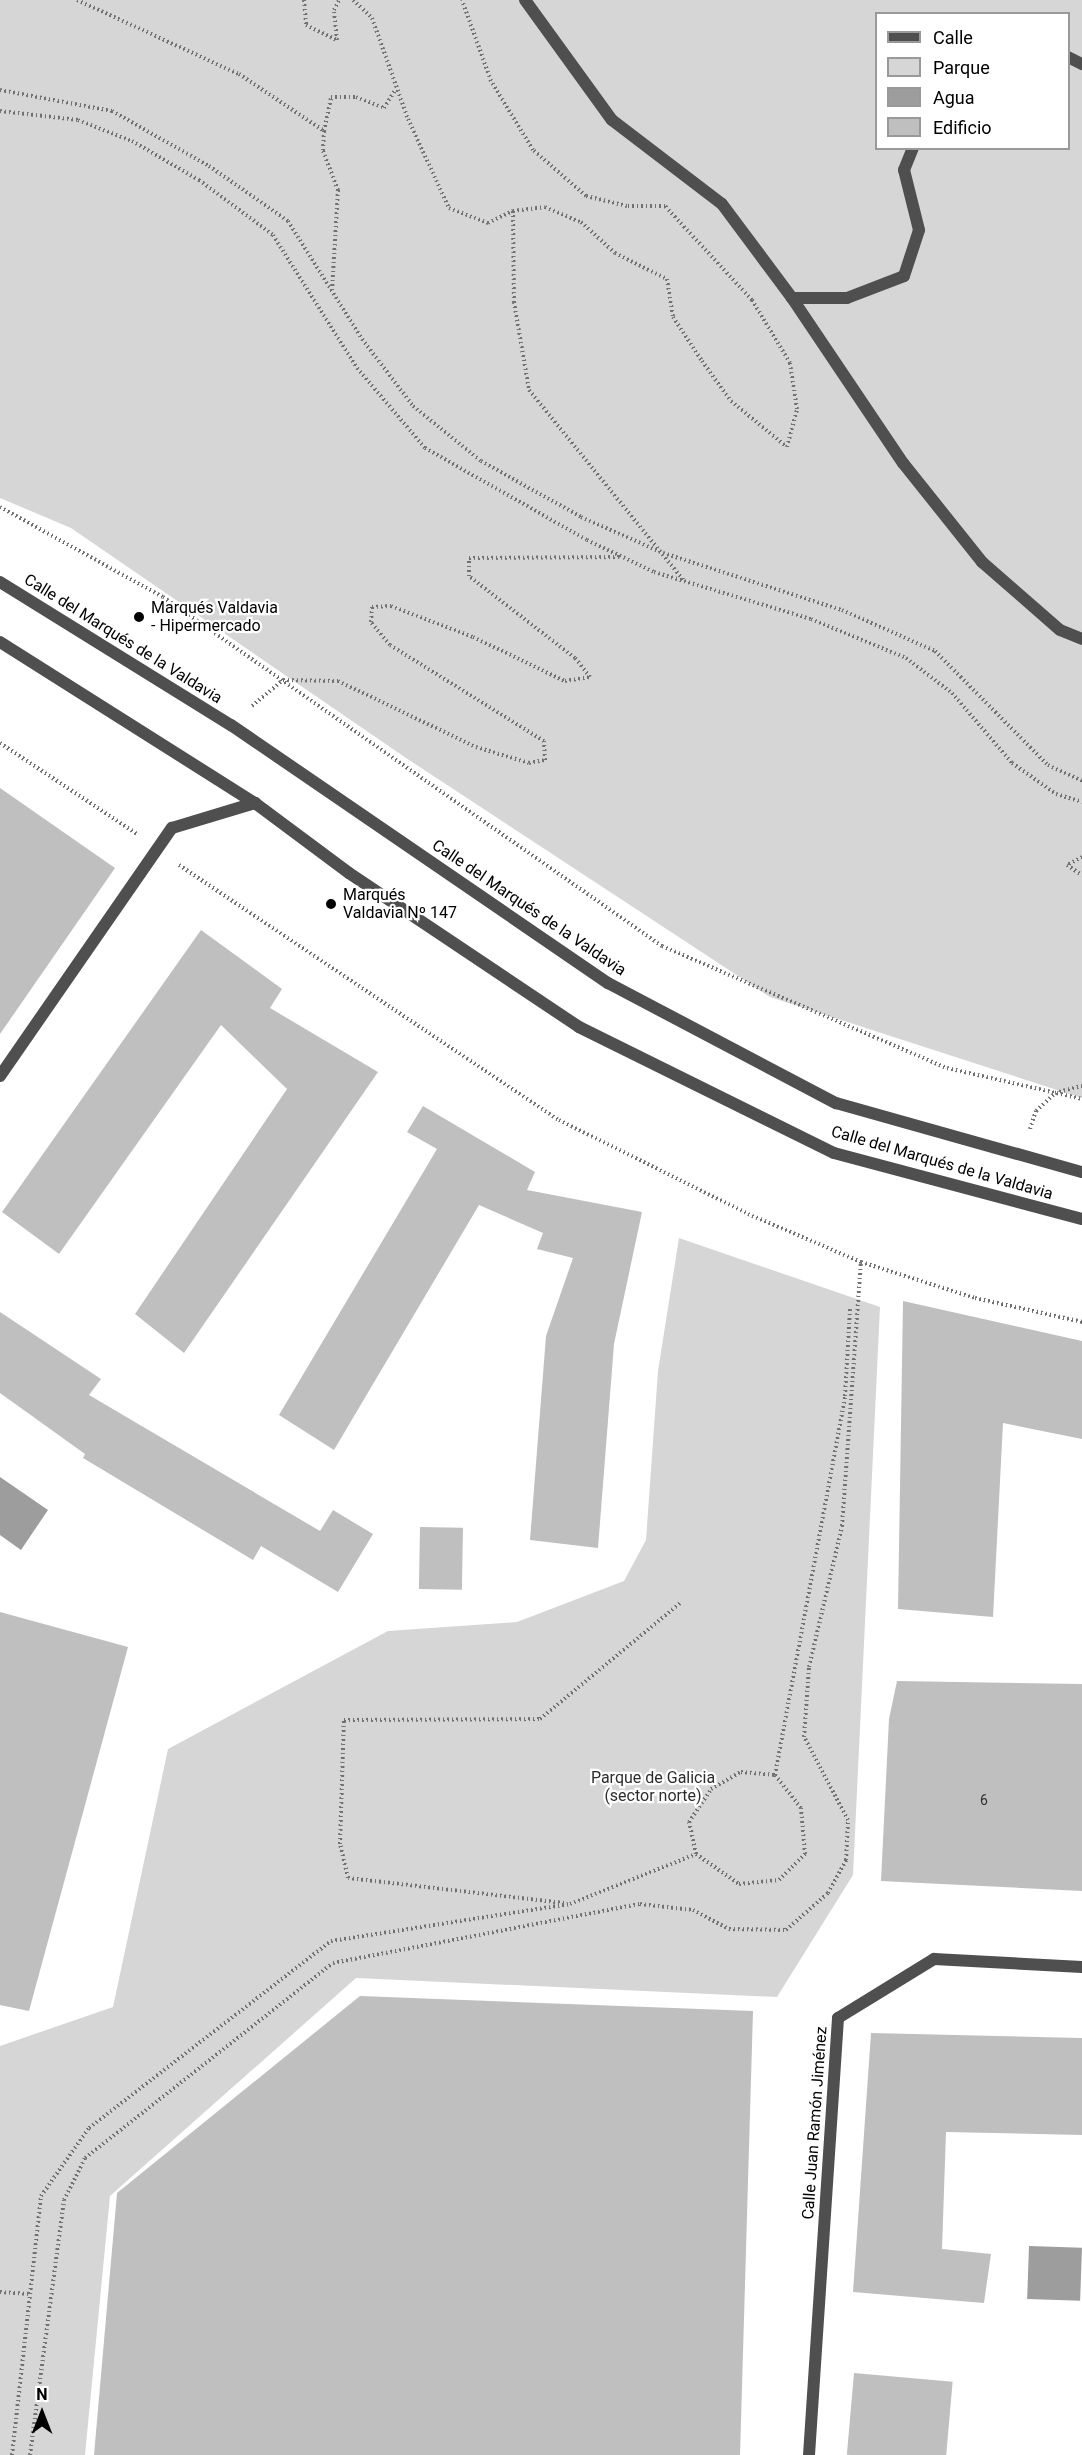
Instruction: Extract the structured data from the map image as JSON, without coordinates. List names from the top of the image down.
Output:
{
  "streets": {
    "street": ["Calle del Marqués de la Valdavia", "Calle Juan Ramón Jiménez"]
  },
  "parks": ["Parque de Galicia (sector norte)"],
  "places": ["Marqués Valdavia - Hipermercado", "Marqués Valdavia Nº 147"],
  "house_numbers": ["6"],
  "legend": [
    "Calle",
    "Parque",
    "Agua",
    "Edificio"
  ],
  "north": "top"
}
